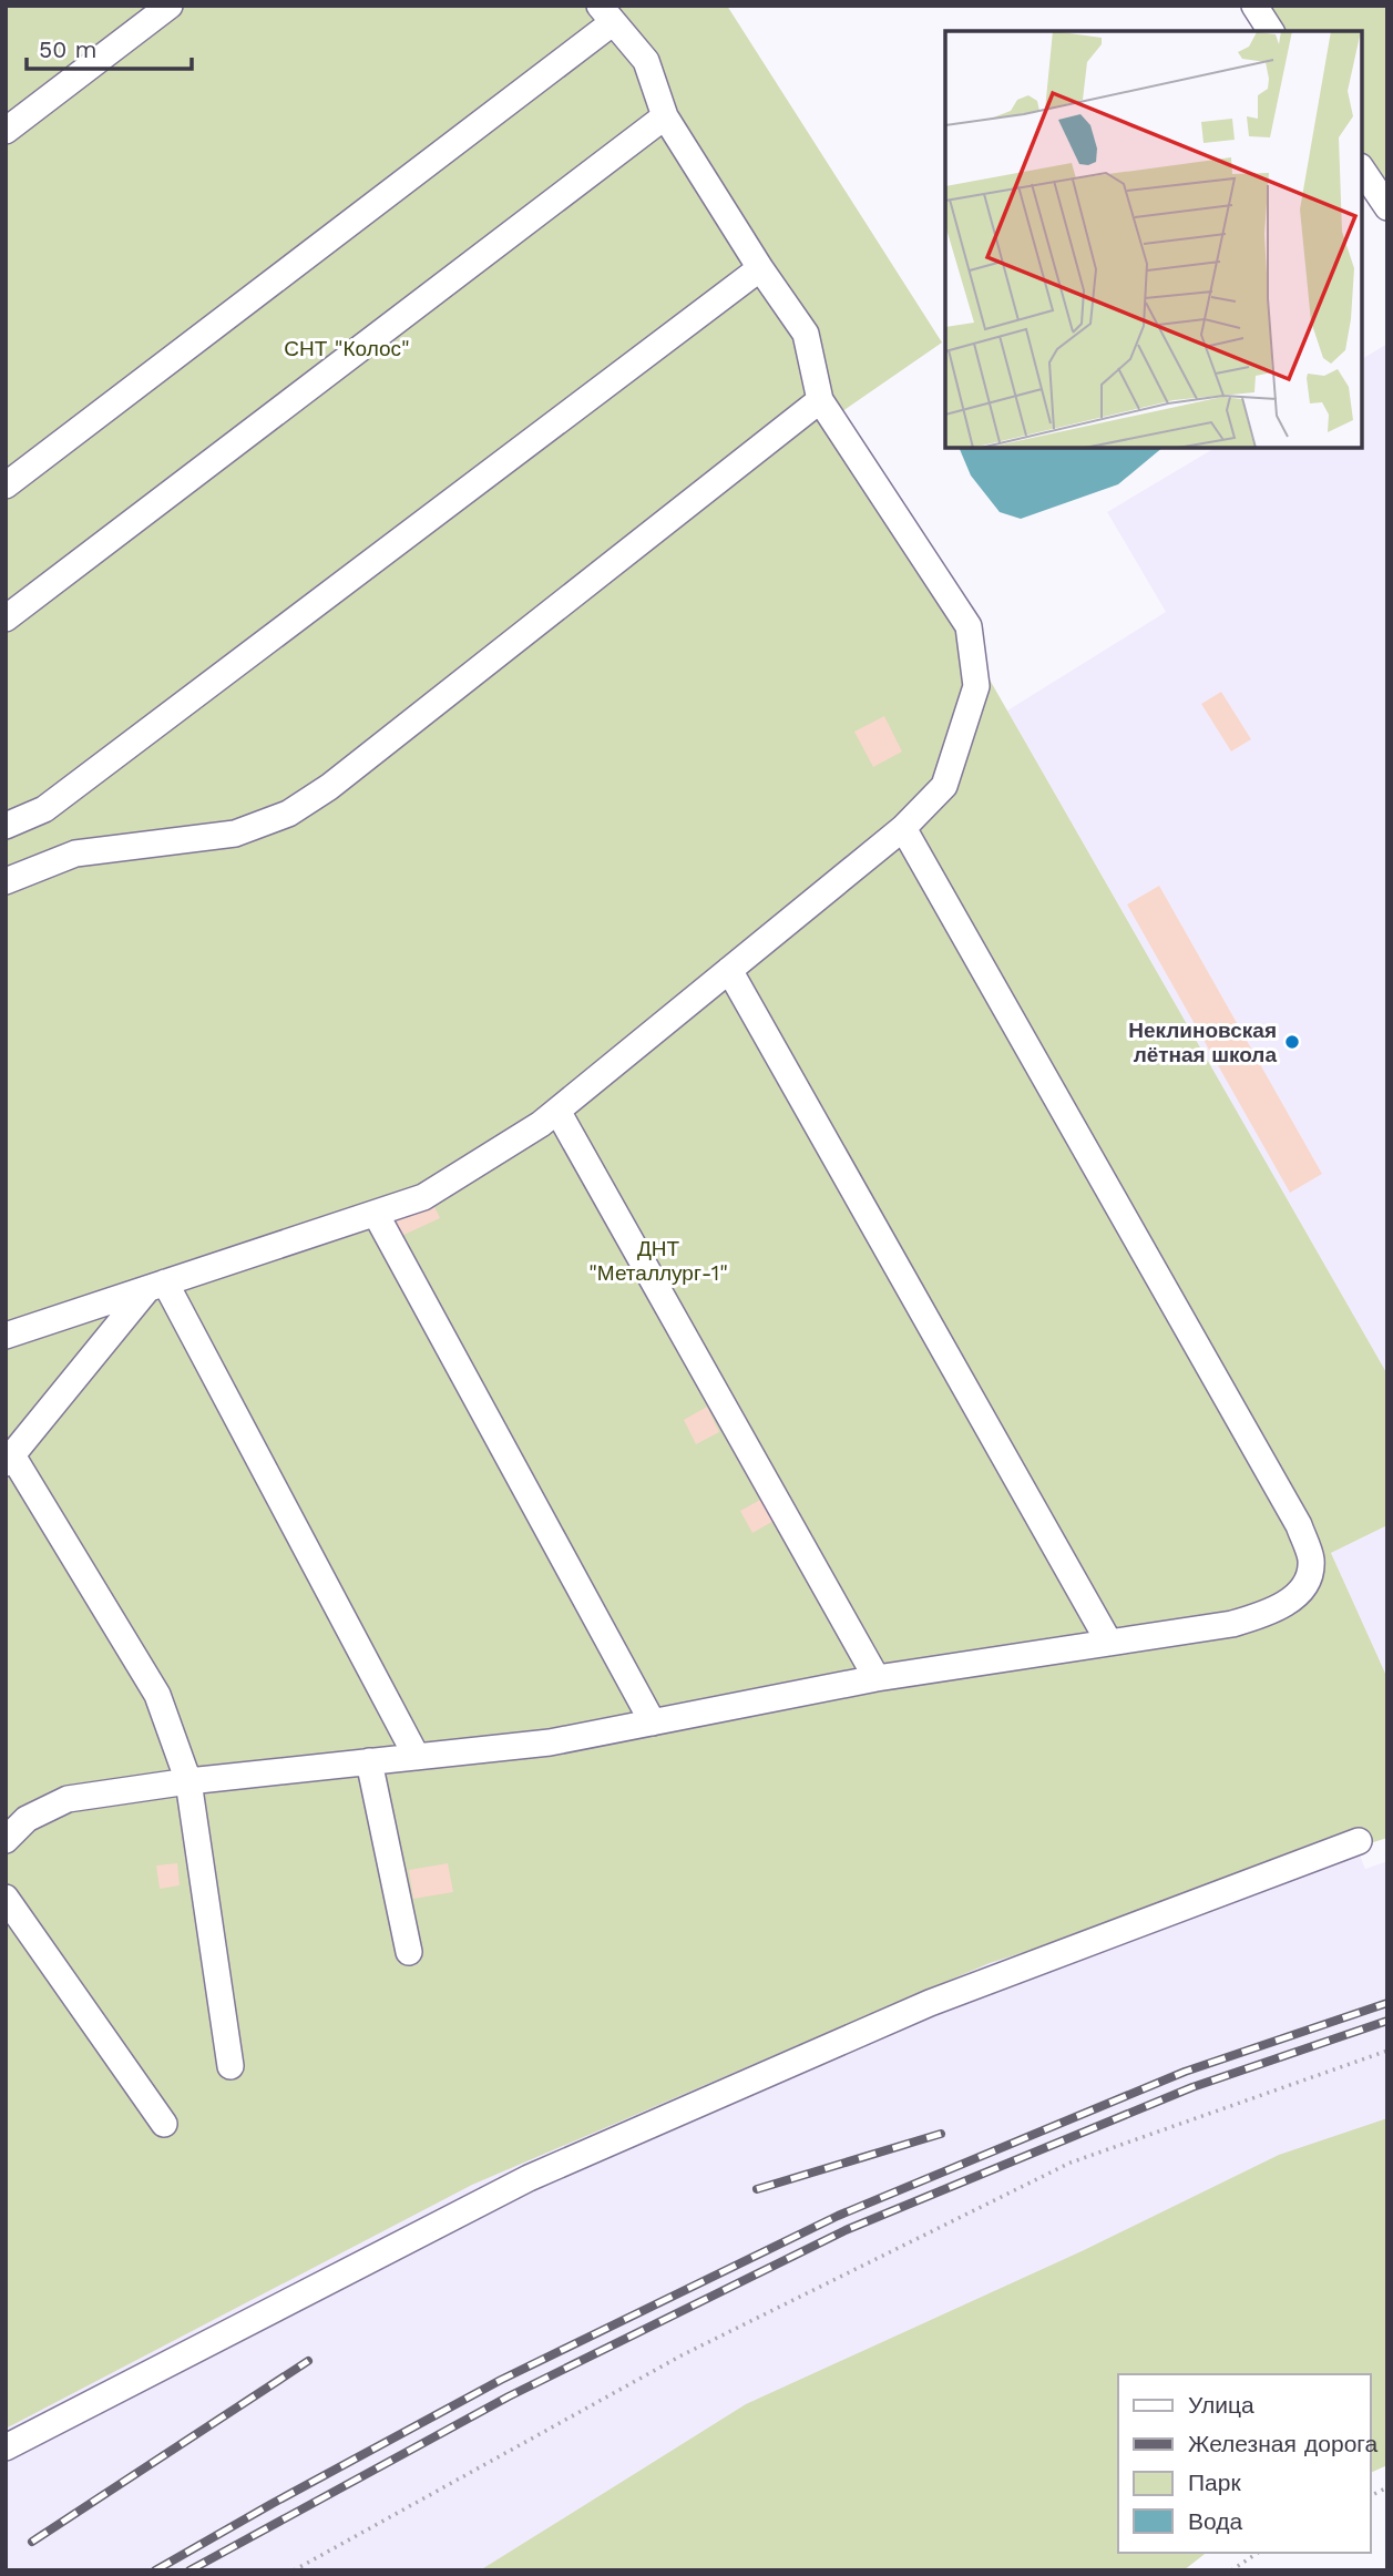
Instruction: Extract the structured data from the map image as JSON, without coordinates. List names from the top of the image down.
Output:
{
  "parks": ["СНТ \"Колос\"", "ДНТ \"Металлург-1\""],
  "places": ["Неклиновская лётная школа"],
  "legend": [
    "Улица",
    "Железная дорога",
    "Парк",
    "Вода"
  ],
  "scale_bar": "50 m"
}
